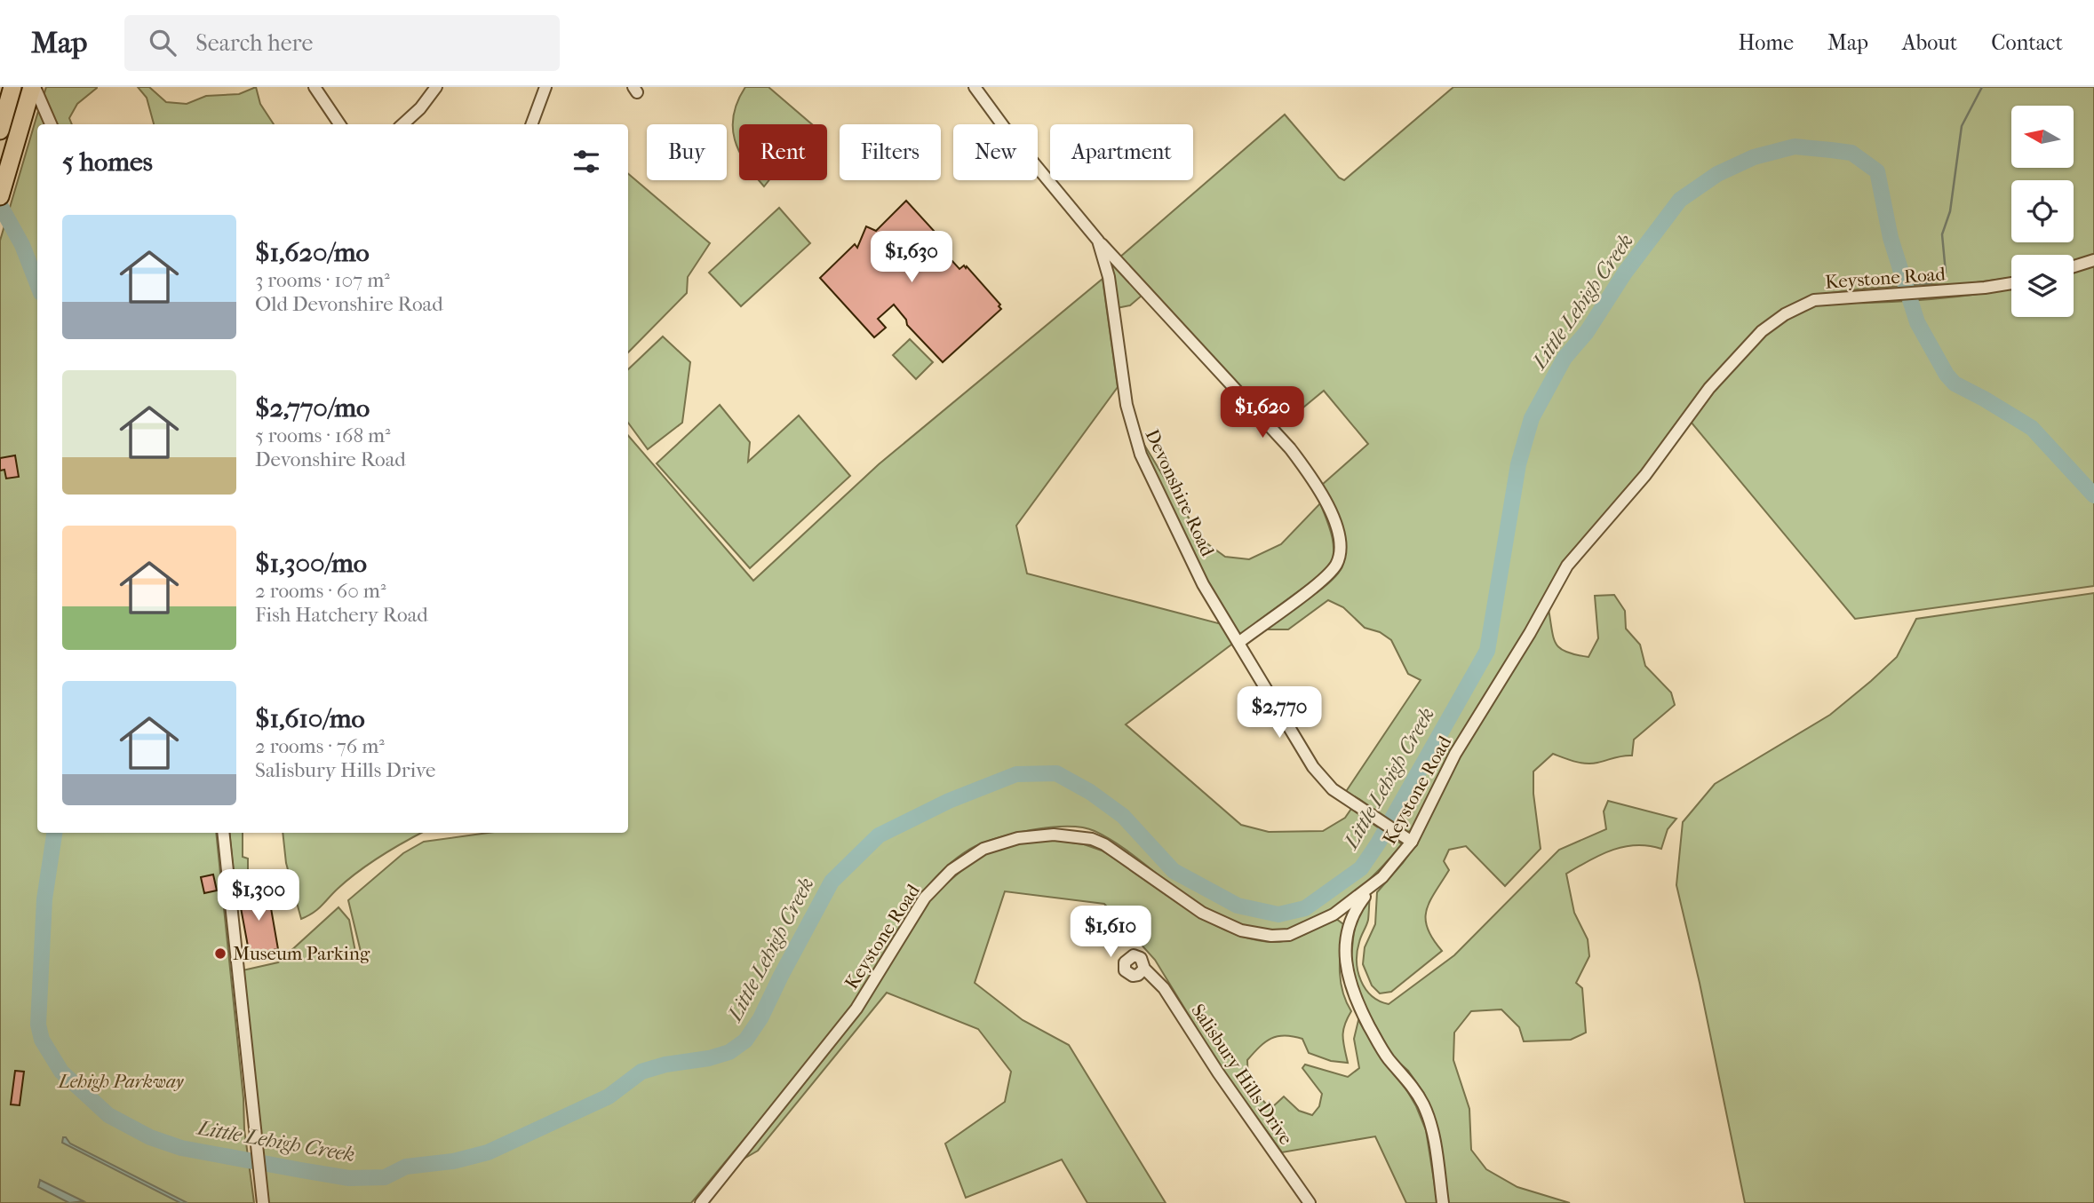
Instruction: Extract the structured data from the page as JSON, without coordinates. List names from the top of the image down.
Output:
{
  "streets": {
    "street": ["Keystone Road", "Devonshire Road", "Salisbury Hills Drive"]
  },
  "crossings": [
    ["Keystone Road", "Devonshire Road"]
  ],
  "water": ["Little Lehigh Creek"],
  "parks": ["Lehigh Parkway"],
  "places": ["Museum Parking"],
  "north": "left",
  "page": {
    "header": "Map",
    "search": "Search here",
    "nav": [
      "Home",
      "Map",
      "About",
      "Contact"
    ],
    "chip": [
      "Buy",
      "Rent",
      "Filters",
      "New",
      "Apartment"
    ],
    "heading": "5 homes",
    "list": [
      {
        "name": "$1,620/mo",
        "note": "3 rooms · 107 m² · Old Devonshire Road"
      },
      {
        "name": "$2,770/mo",
        "note": "5 rooms · 168 m² · Devonshire Road"
      },
      {
        "name": "$1,300/mo",
        "note": "2 rooms · 60 m² · Fish Hatchery Road"
      },
      {
        "name": "$1,610/mo",
        "note": "2 rooms · 76 m² · Salisbury Hills Drive"
      }
    ],
    "price": [
      "$1,630",
      "$1,620",
      "$2,770",
      "$1,300",
      "$1,610"
    ]
  }
}
